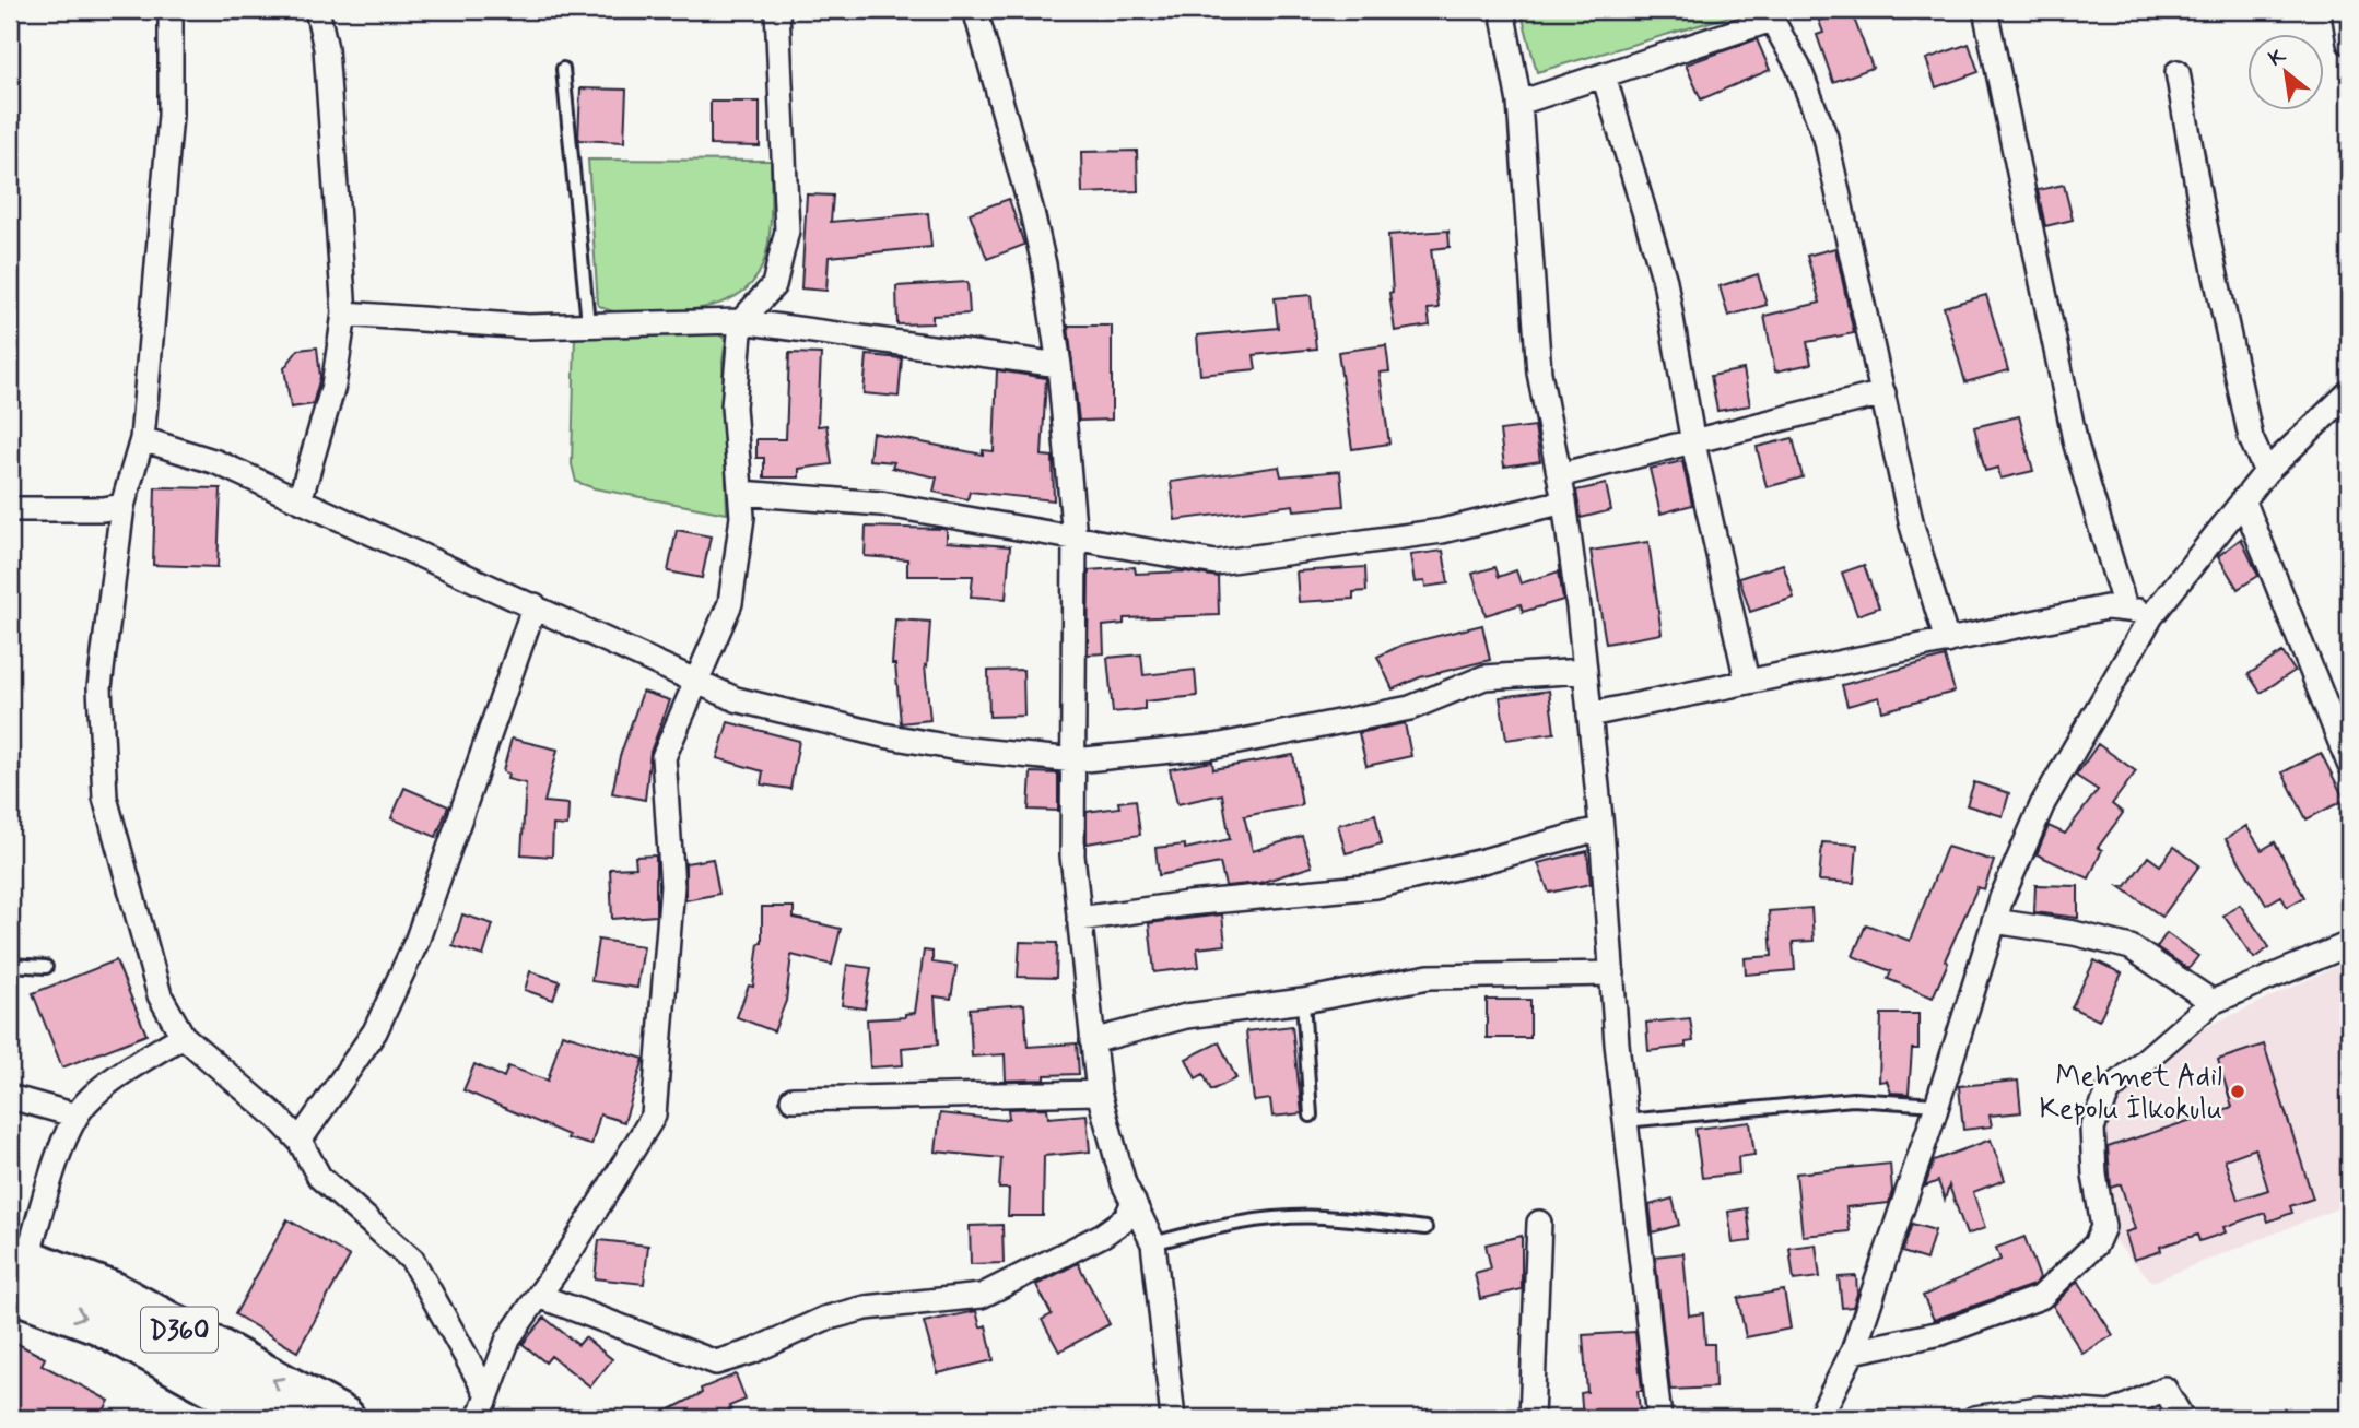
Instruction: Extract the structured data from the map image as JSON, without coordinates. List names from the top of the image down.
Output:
{
  "streets": {
    "highway": ["D360"]
  },
  "places": ["Mehmet Adil Kepolu İlkokulu"],
  "north": "top left"
}
